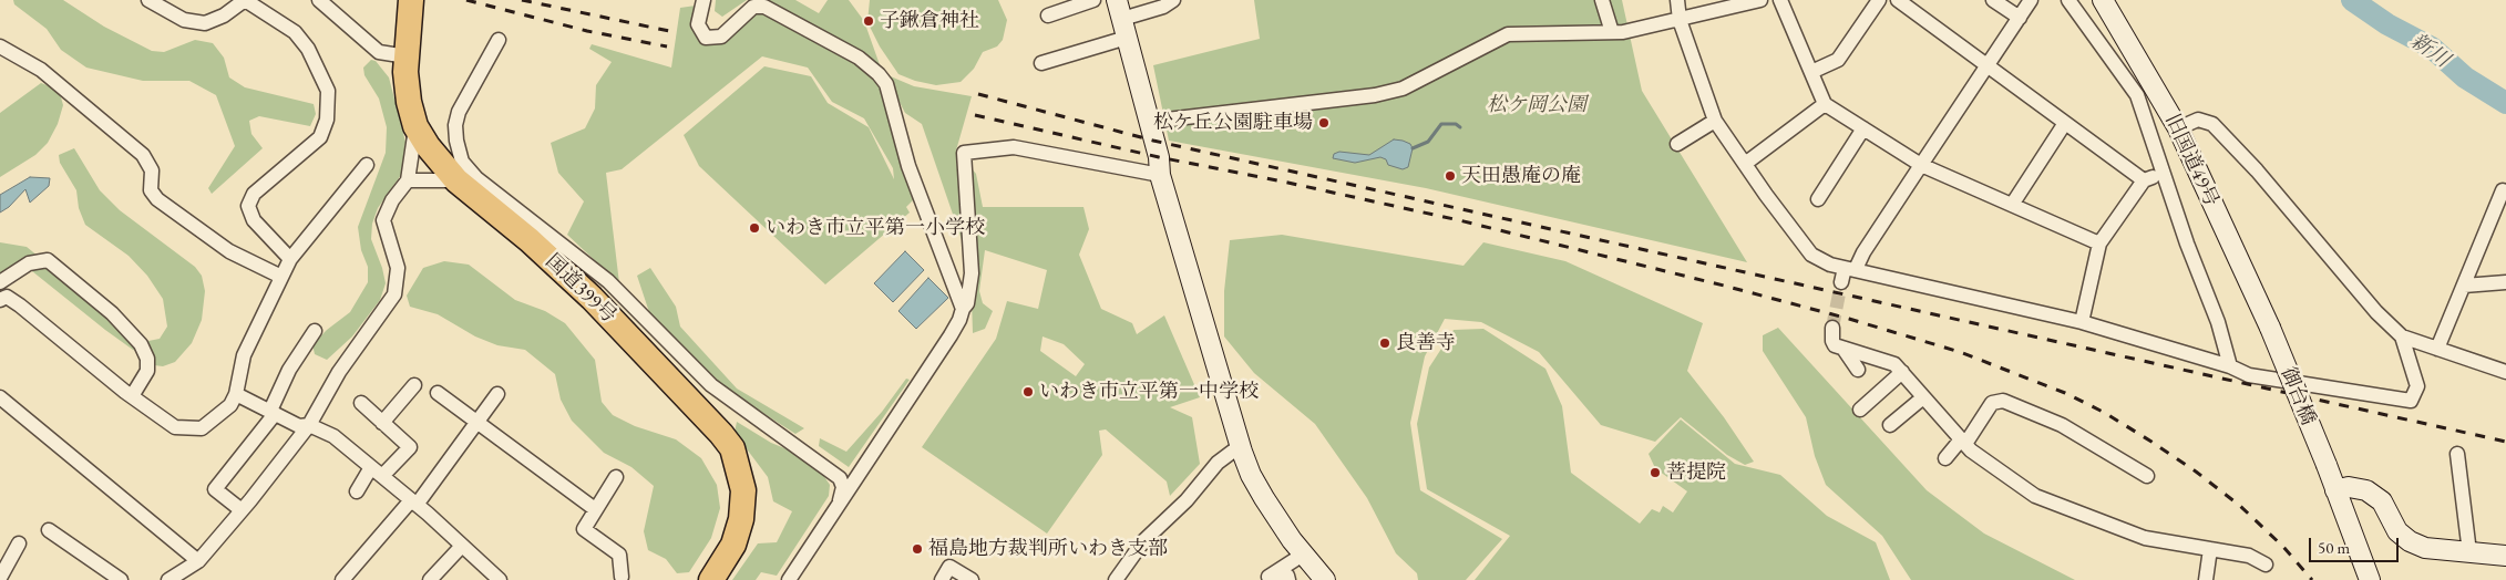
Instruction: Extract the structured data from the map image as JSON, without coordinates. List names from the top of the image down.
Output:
{
  "streets": {
    "highway": ["国道399号"],
    "street": ["旧国道49号", "御台橋"]
  },
  "crossings": [
    ["旧国道49号", "御台橋"]
  ],
  "water": ["新川"],
  "parks": ["松ケ岡公園"],
  "places": [
    "子鍬倉神社",
    "松ケ丘公園駐車場",
    "天田愚庵の庵",
    "いわき市立平第一小学校",
    "良善寺",
    "いわき市立平第一中学校",
    "菩提院",
    "福島地方裁判所いわき支部"
  ],
  "scale_bar": "50 m"
}
